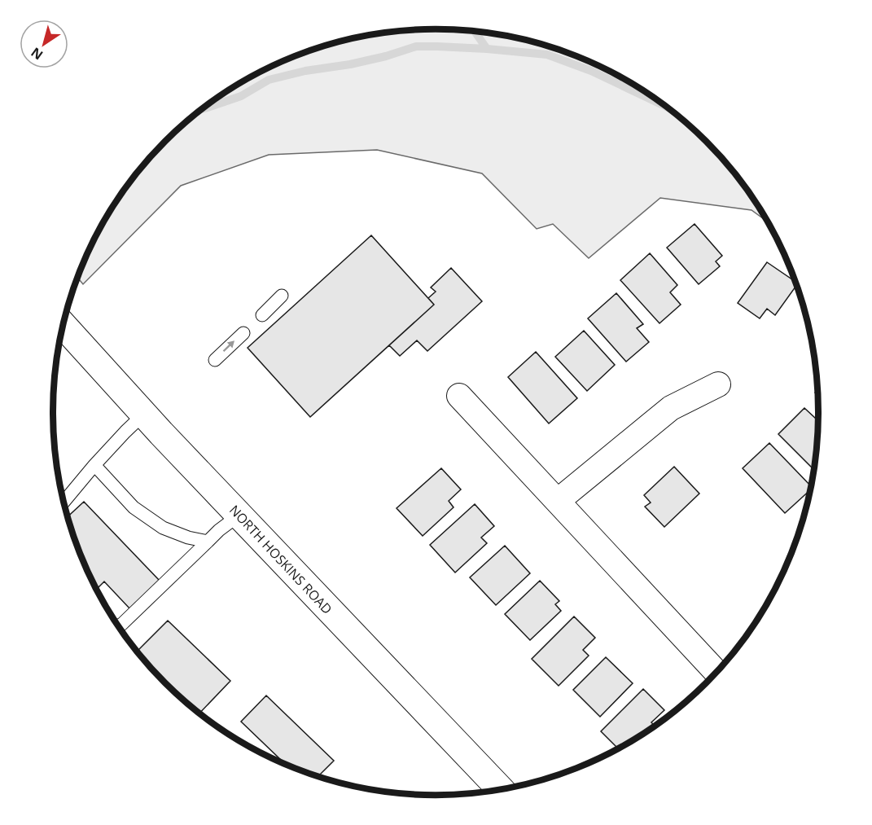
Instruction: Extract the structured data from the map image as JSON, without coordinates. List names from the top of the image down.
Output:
{
  "streets": {
    "street": ["NORTH HOSKINS ROAD"]
  },
  "north": "bottom left"
}
